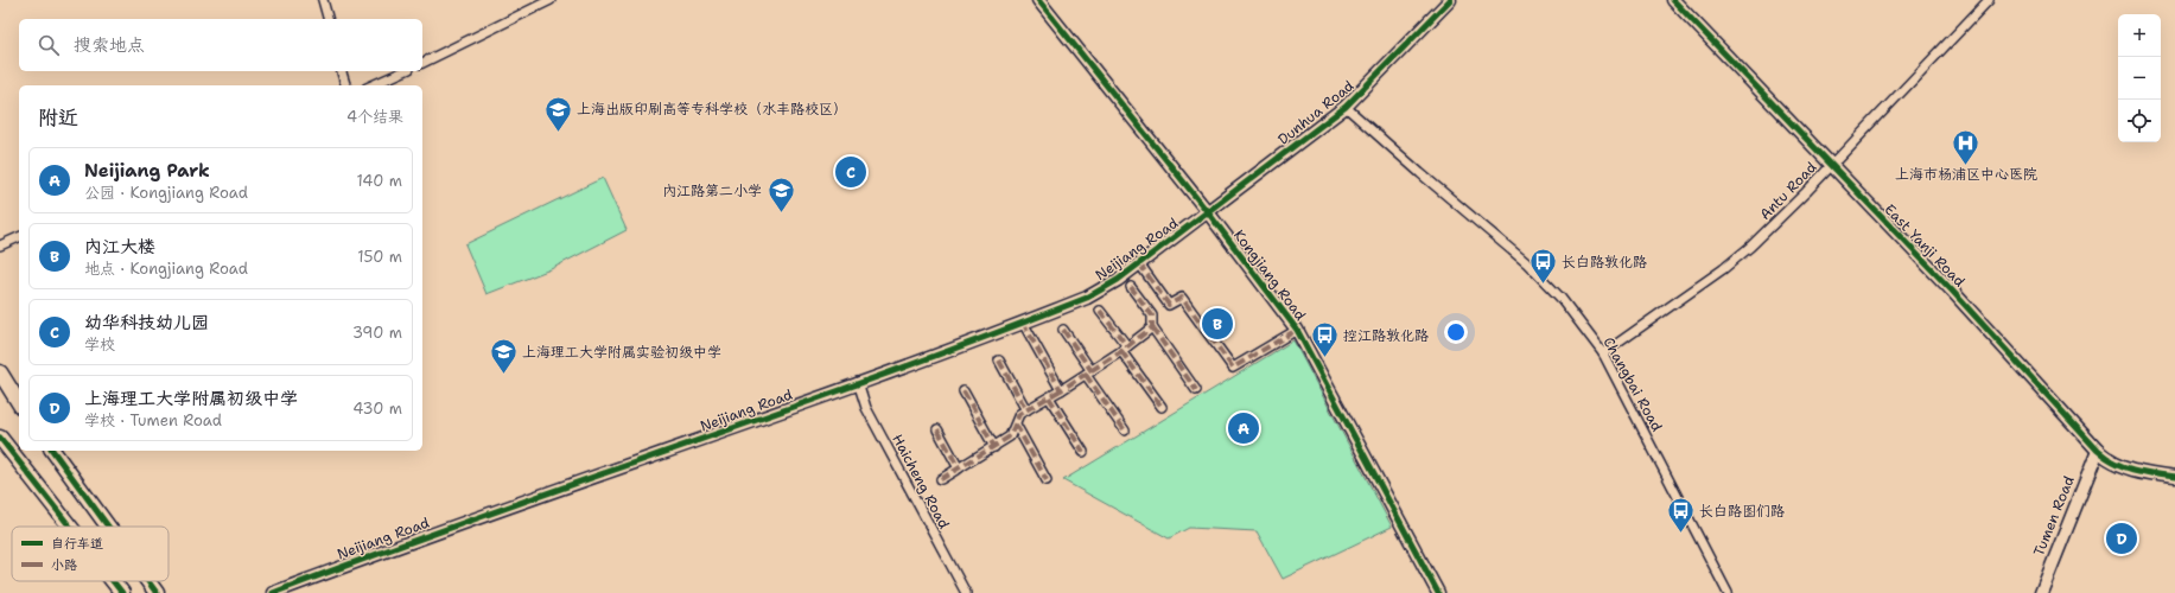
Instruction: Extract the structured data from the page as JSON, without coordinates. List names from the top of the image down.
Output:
{
  "streets": {
    "street": [
      "Dunhua Road",
      "Antu Road",
      "East Yanji Road",
      "Neijiang Road",
      "Kongjiang Road",
      "Changbai Road",
      "Haicheng Road",
      "Tumen Road"
    ]
  },
  "crossings": [
    ["Dunhua Road", "Neijiang Road"],
    ["Dunhua Road", "Kongjiang Road"],
    ["Dunhua Road", "Changbai Road"],
    ["Antu Road", "East Yanji Road"],
    ["Antu Road", "Changbai Road"],
    ["East Yanji Road", "Tumen Road"],
    ["Neijiang Road", "Kongjiang Road"],
    ["Neijiang Road", "Haicheng Road"]
  ],
  "places": {
    "school or university": ["上海出版印刷高等专科学校（水丰路校区）", "内江路第二小学", "上海理工大学附属实验初级中学"],
    "hospital": ["上海市杨浦区中心医院"],
    "bus stop": ["长白路敦化路", "控江路敦化路", "长白路图们路"]
  },
  "legend": ["自行车道", "小路"],
  "page": {
    "map_buttons": ["+", "−"],
    "search": "搜索地点",
    "heading": ["附近", "4个结果"],
    "list": [
      {
        "mark": "A",
        "name": "Neijiang Park",
        "note": "公园 · Kongjiang Road",
        "value": "140 m"
      },
      {
        "mark": "B",
        "name": "内江大楼",
        "note": "地点 · Kongjiang Road",
        "value": "150 m"
      },
      {
        "mark": "C",
        "name": "幼华科技幼儿园",
        "note": "学校",
        "value": "390 m"
      },
      {
        "mark": "D",
        "name": "上海理工大学附属初级中学",
        "note": "学校 · Tumen Road",
        "value": "430 m"
      }
    ],
    "pins": [
      "C",
      "B",
      "A",
      "D"
    ]
  }
}
